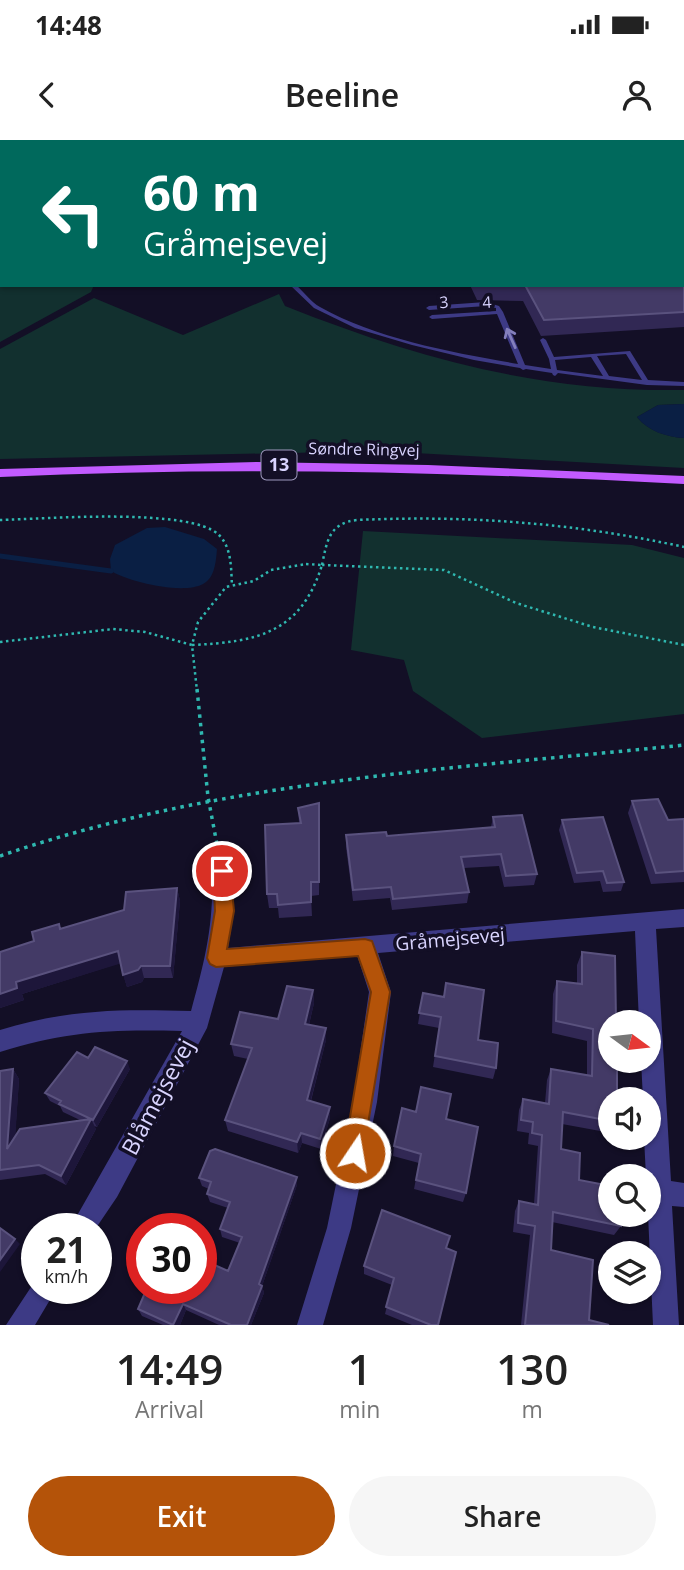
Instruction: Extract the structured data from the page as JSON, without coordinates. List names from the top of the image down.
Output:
{
  "streets": {
    "main road": ["Søndre Ringvej", "13"],
    "street": ["Gråmejsevej", "Blåmejsevej"],
    "lane": ["4"]
  },
  "crossings": [
    ["Gråmejsevej", "Blåmejsevej"]
  ],
  "north": "right",
  "page": {
    "status": "14:48",
    "header": "Beeline",
    "turn": ["60 m", "Gråmejsevej"],
    "speed": "21 km/h",
    "limit": "30",
    "eta": [
      "14:49",
      "Arrival",
      "1",
      "min",
      "130",
      "m"
    ],
    "buttons": ["Exit", "Share"]
  }
}
